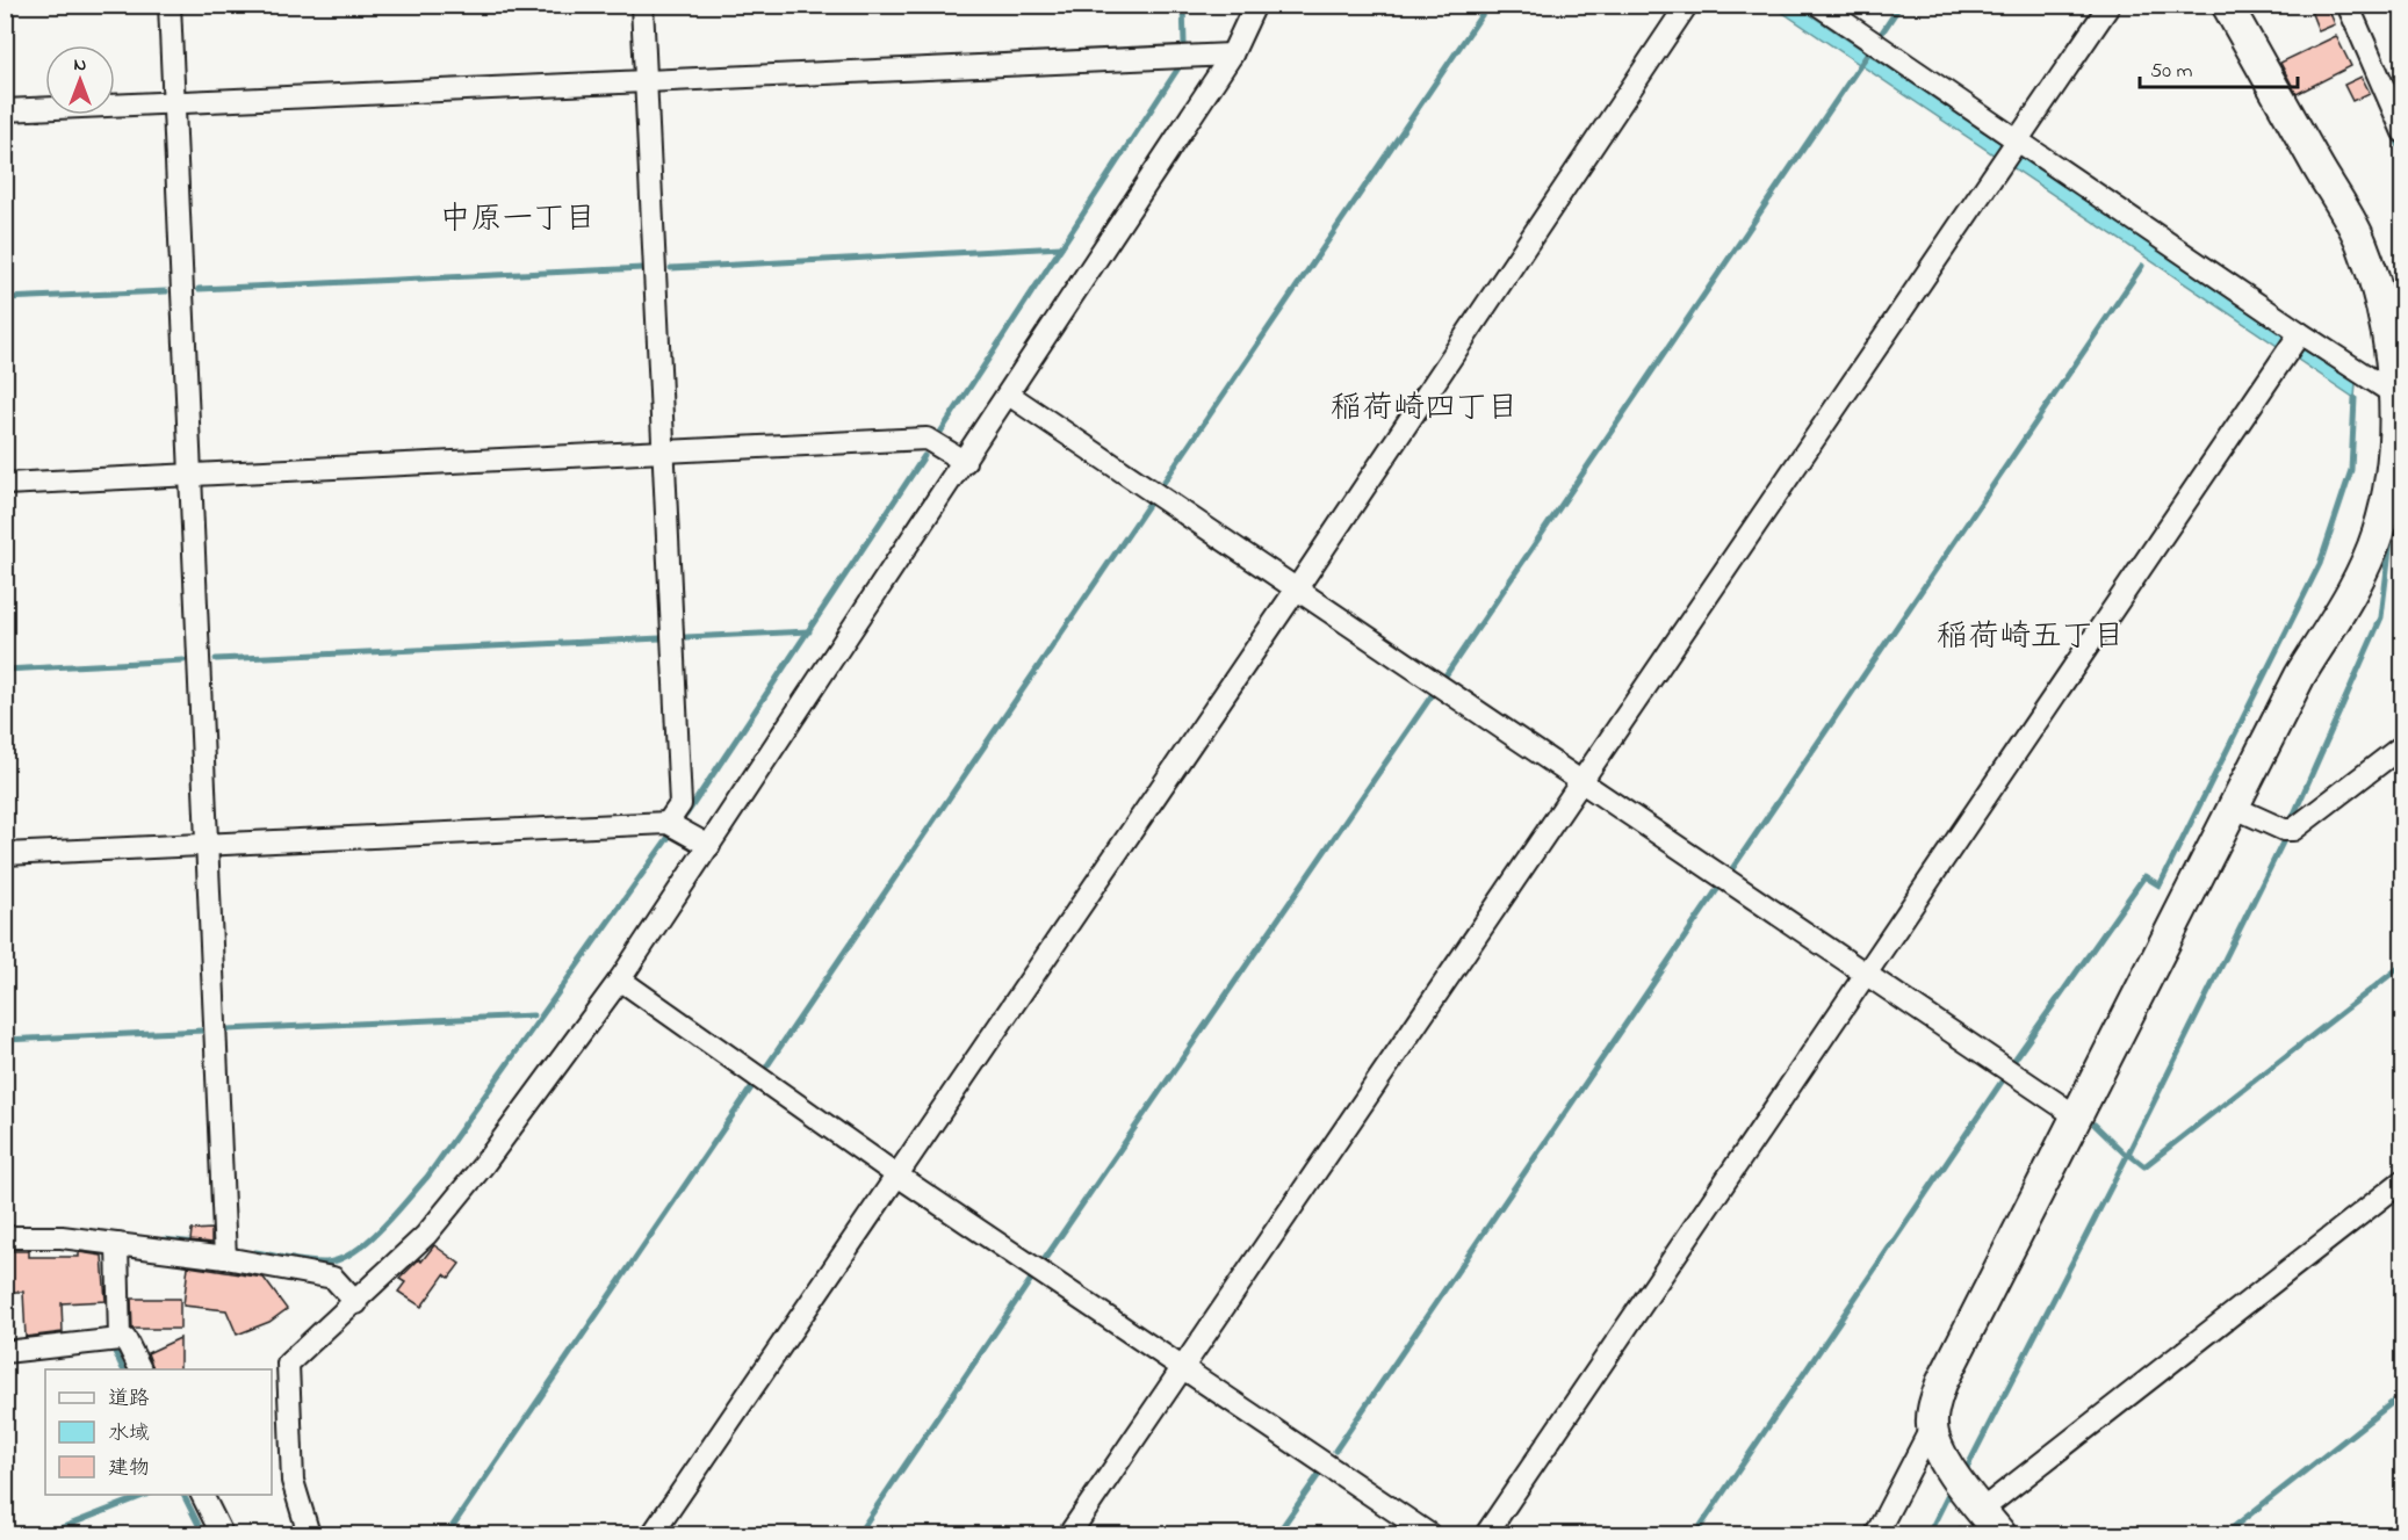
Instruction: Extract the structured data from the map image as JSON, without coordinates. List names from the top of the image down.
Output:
{
  "districts": ["中原一丁目", "稲荷崎四丁目", "稲荷崎五丁目"],
  "legend": ["道路", "水域", "建物"],
  "scale_bar": "50 m",
  "north": "top"
}
